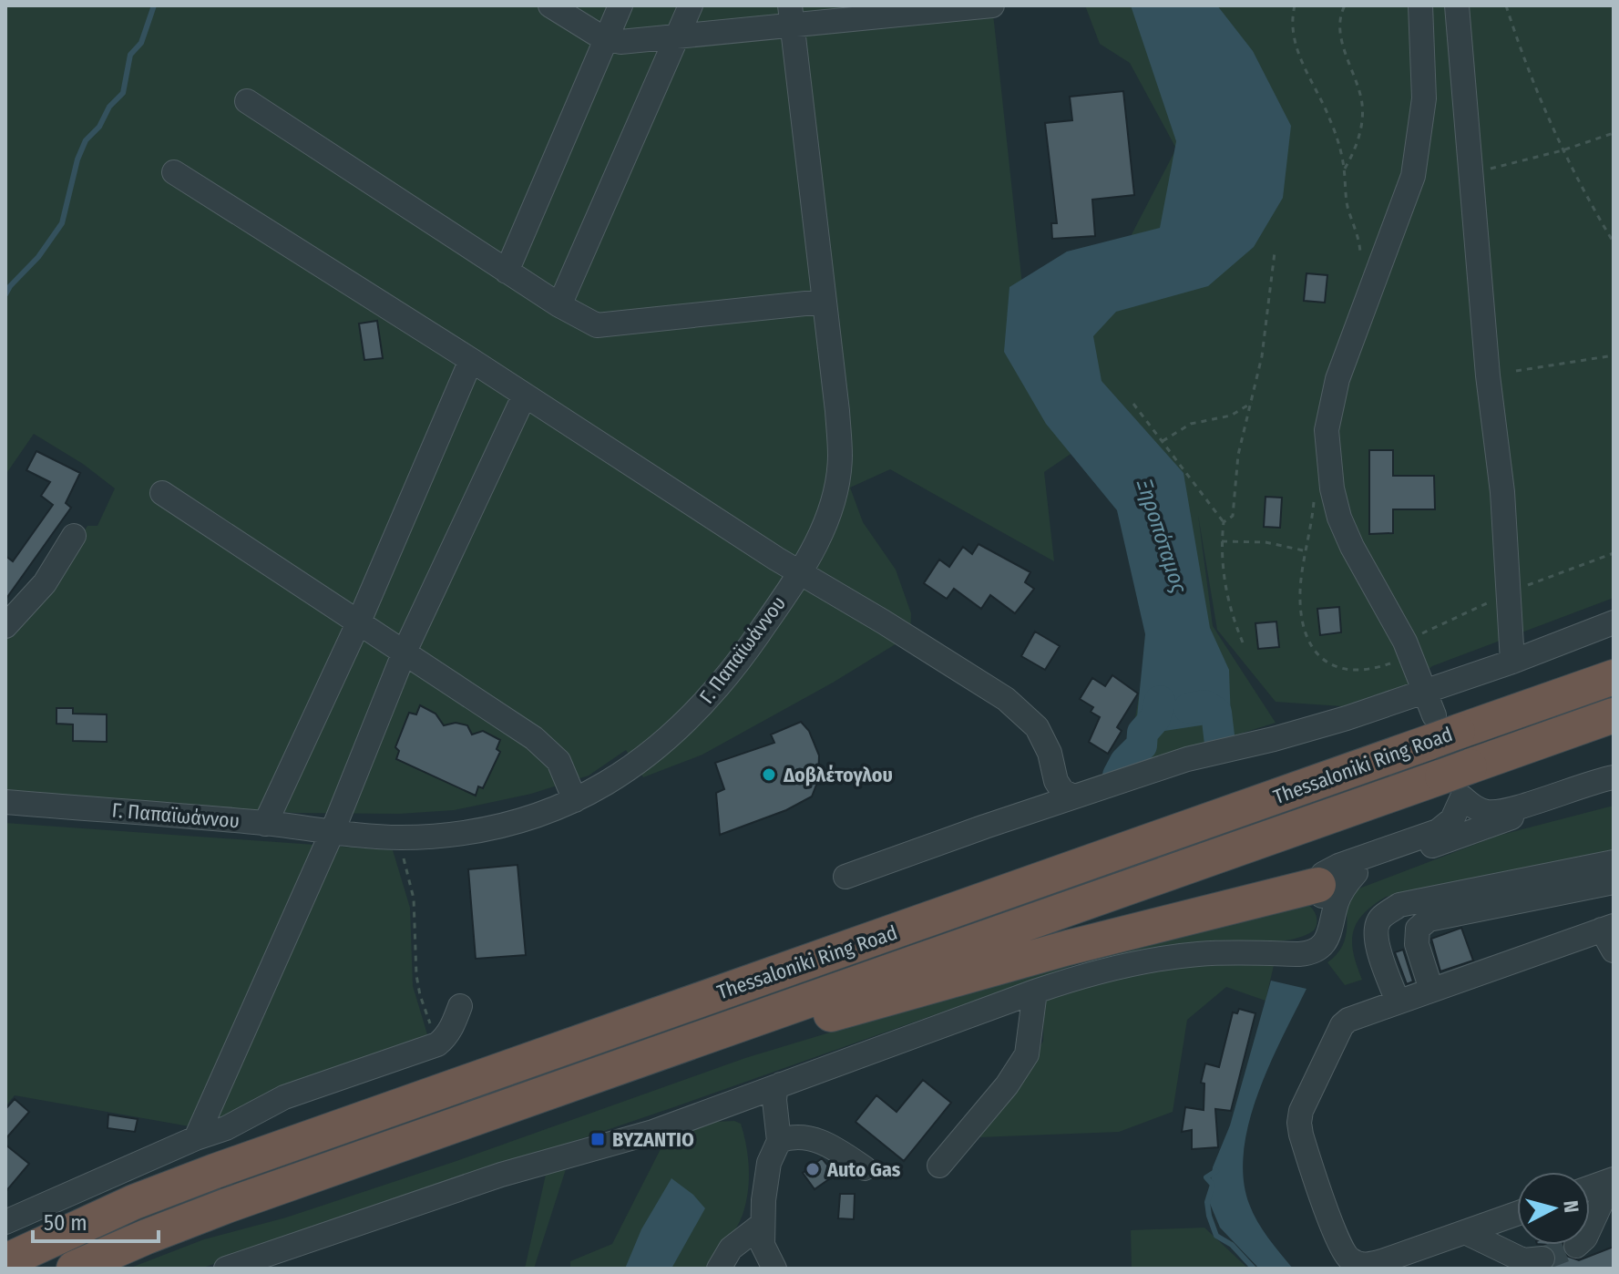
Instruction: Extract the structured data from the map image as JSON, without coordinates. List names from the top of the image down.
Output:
{
  "streets": {
    "highway": ["Thessaloniki Ring Road"],
    "street": ["Γ. Παπαϊωάννου"]
  },
  "water": ["Ξηροπόταμος"],
  "places": {
    "other": ["Δοβλέτογλου", "Auto Gas"],
    "transit": ["ΒΥΖΑΝΤΙΟ"]
  },
  "scale_bar": "50 m",
  "north": "right"
}
